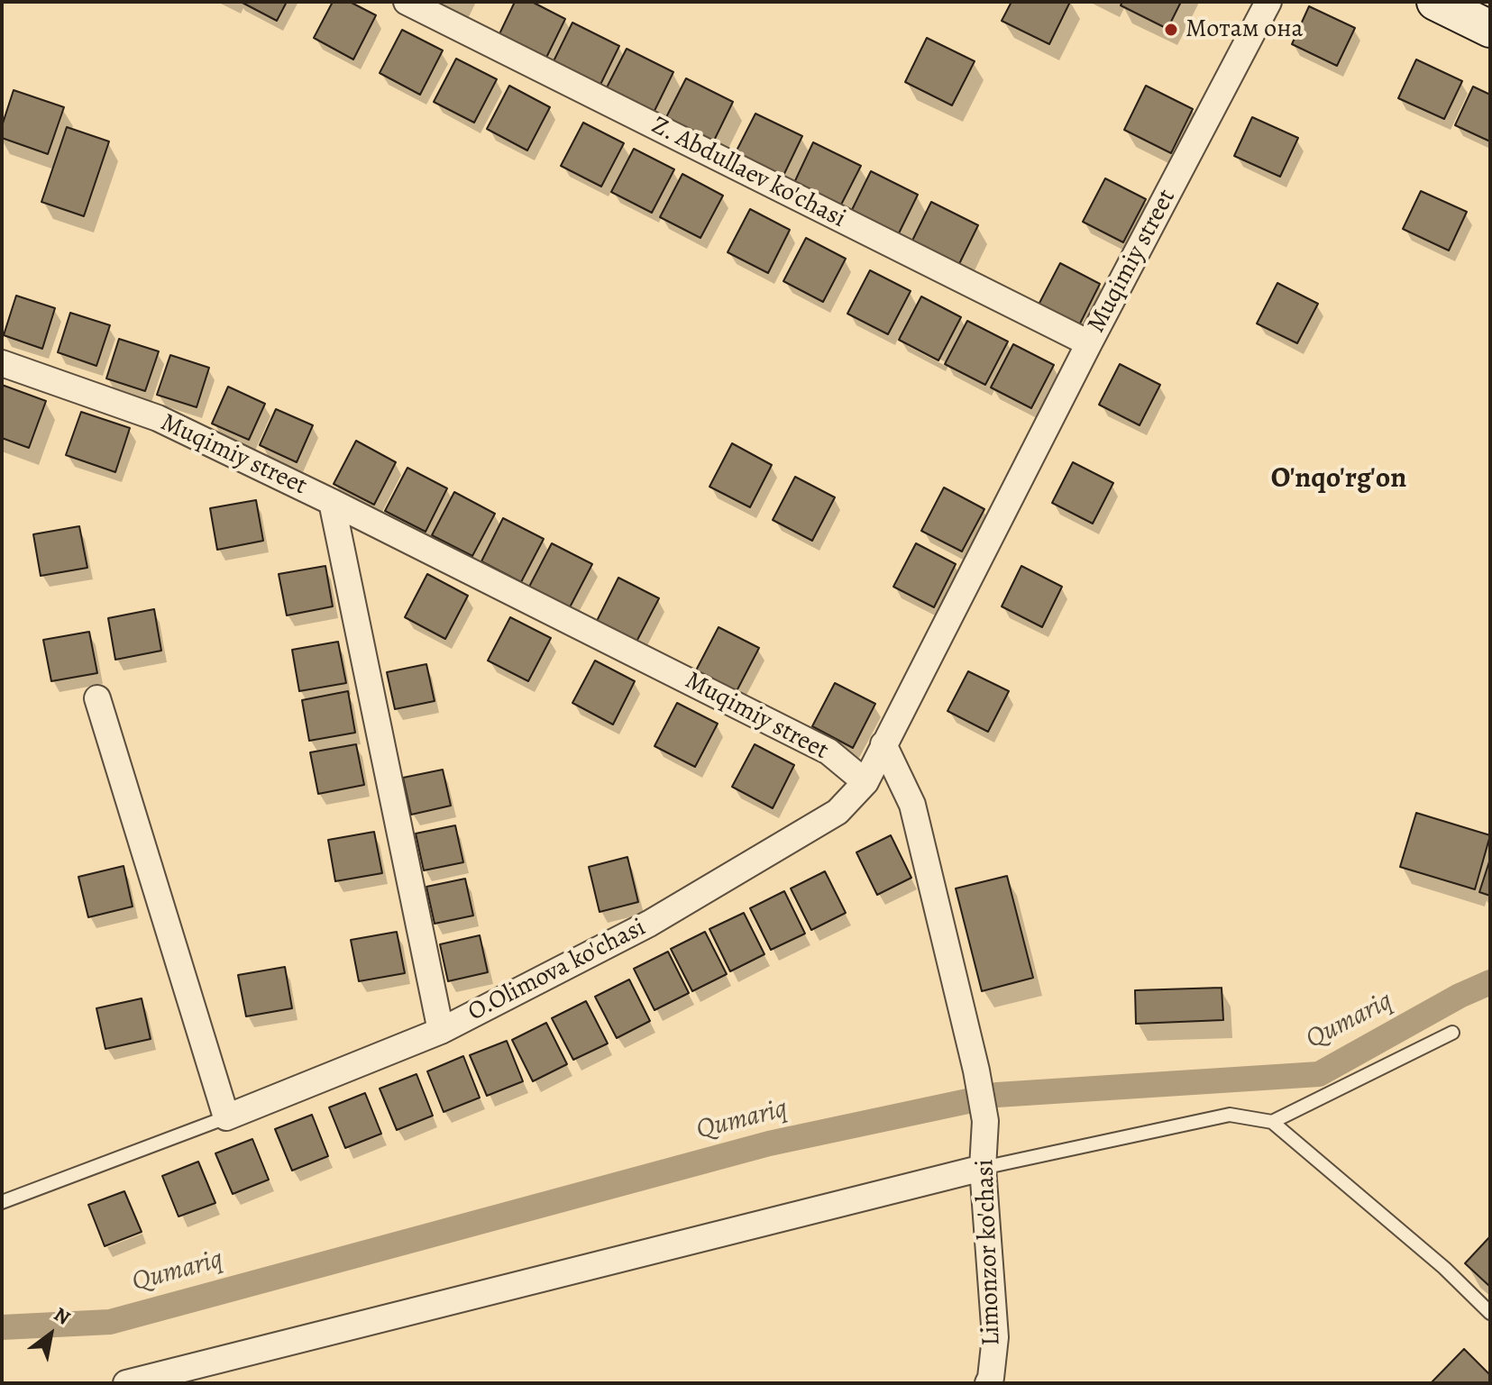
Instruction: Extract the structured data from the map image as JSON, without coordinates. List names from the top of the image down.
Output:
{
  "streets": {
    "street": [
      "Z. Abdullaev ko'chasi",
      "Muqimiy street",
      "O.Olimova ko'chasi",
      "Limonzor ko'chasi"
    ]
  },
  "crossings": [
    ["Z. Abdullaev ko'chasi", "Muqimiy street"],
    ["Muqimiy street", "O.Olimova ko'chasi"],
    ["Muqimiy street", "Limonzor ko'chasi"]
  ],
  "districts": ["O'nqo'rg'on"],
  "water": ["Qumariq"],
  "places": ["Мотам она"],
  "north": "top right"
}
